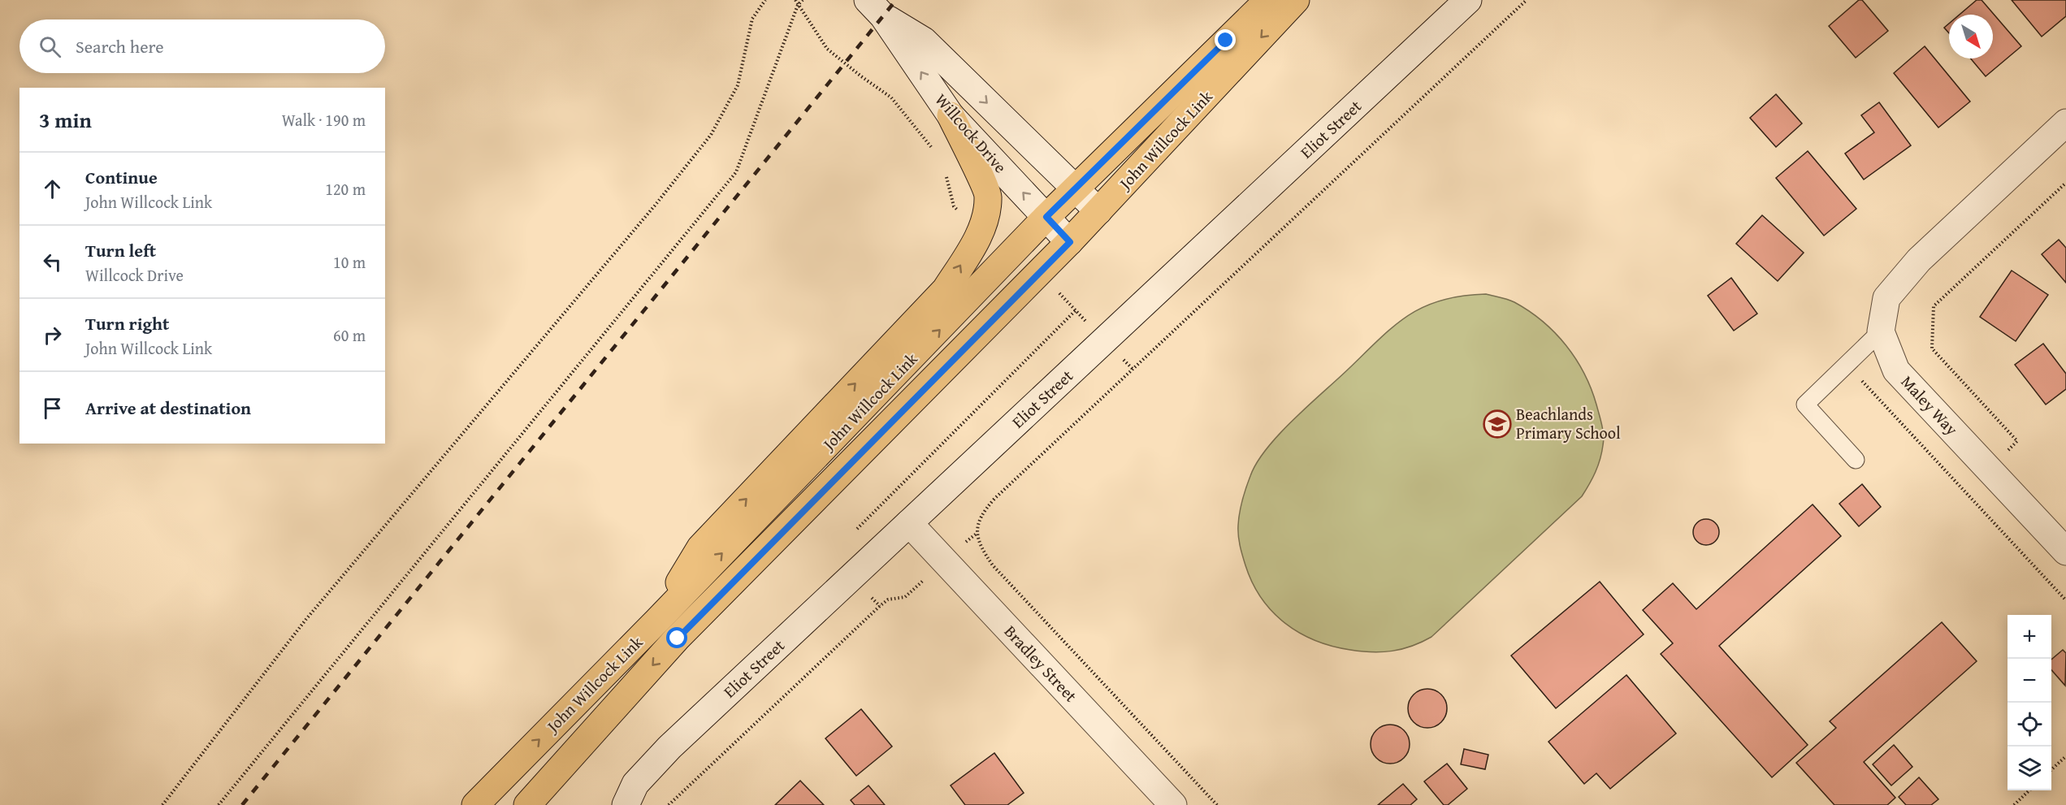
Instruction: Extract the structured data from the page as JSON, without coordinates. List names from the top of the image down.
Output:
{
  "streets": {
    "main road": ["John Willcock Link"],
    "street": [
      "Eliot Street",
      "Willcock Drive",
      "Maley Way",
      "Bradley Street"
    ]
  },
  "crossings": [
    ["Eliot Street", "Bradley Street"],
    ["Willcock Drive", "John Willcock Link"]
  ],
  "places": {
    "school or university": ["Beachlands Primary School"]
  },
  "north": "bottom right",
  "page": {
    "search": "Search here",
    "heading": ["3 min", "Walk · 190 m"],
    "list": [
      ["Continue", "John Willcock Link", "120 m"],
      ["Turn left", "Willcock Drive", "10 m"],
      ["Turn right", "John Willcock Link", "60 m"],
      "Arrive at destination"
    ],
    "map_buttons": ["+", "−"]
  }
}
